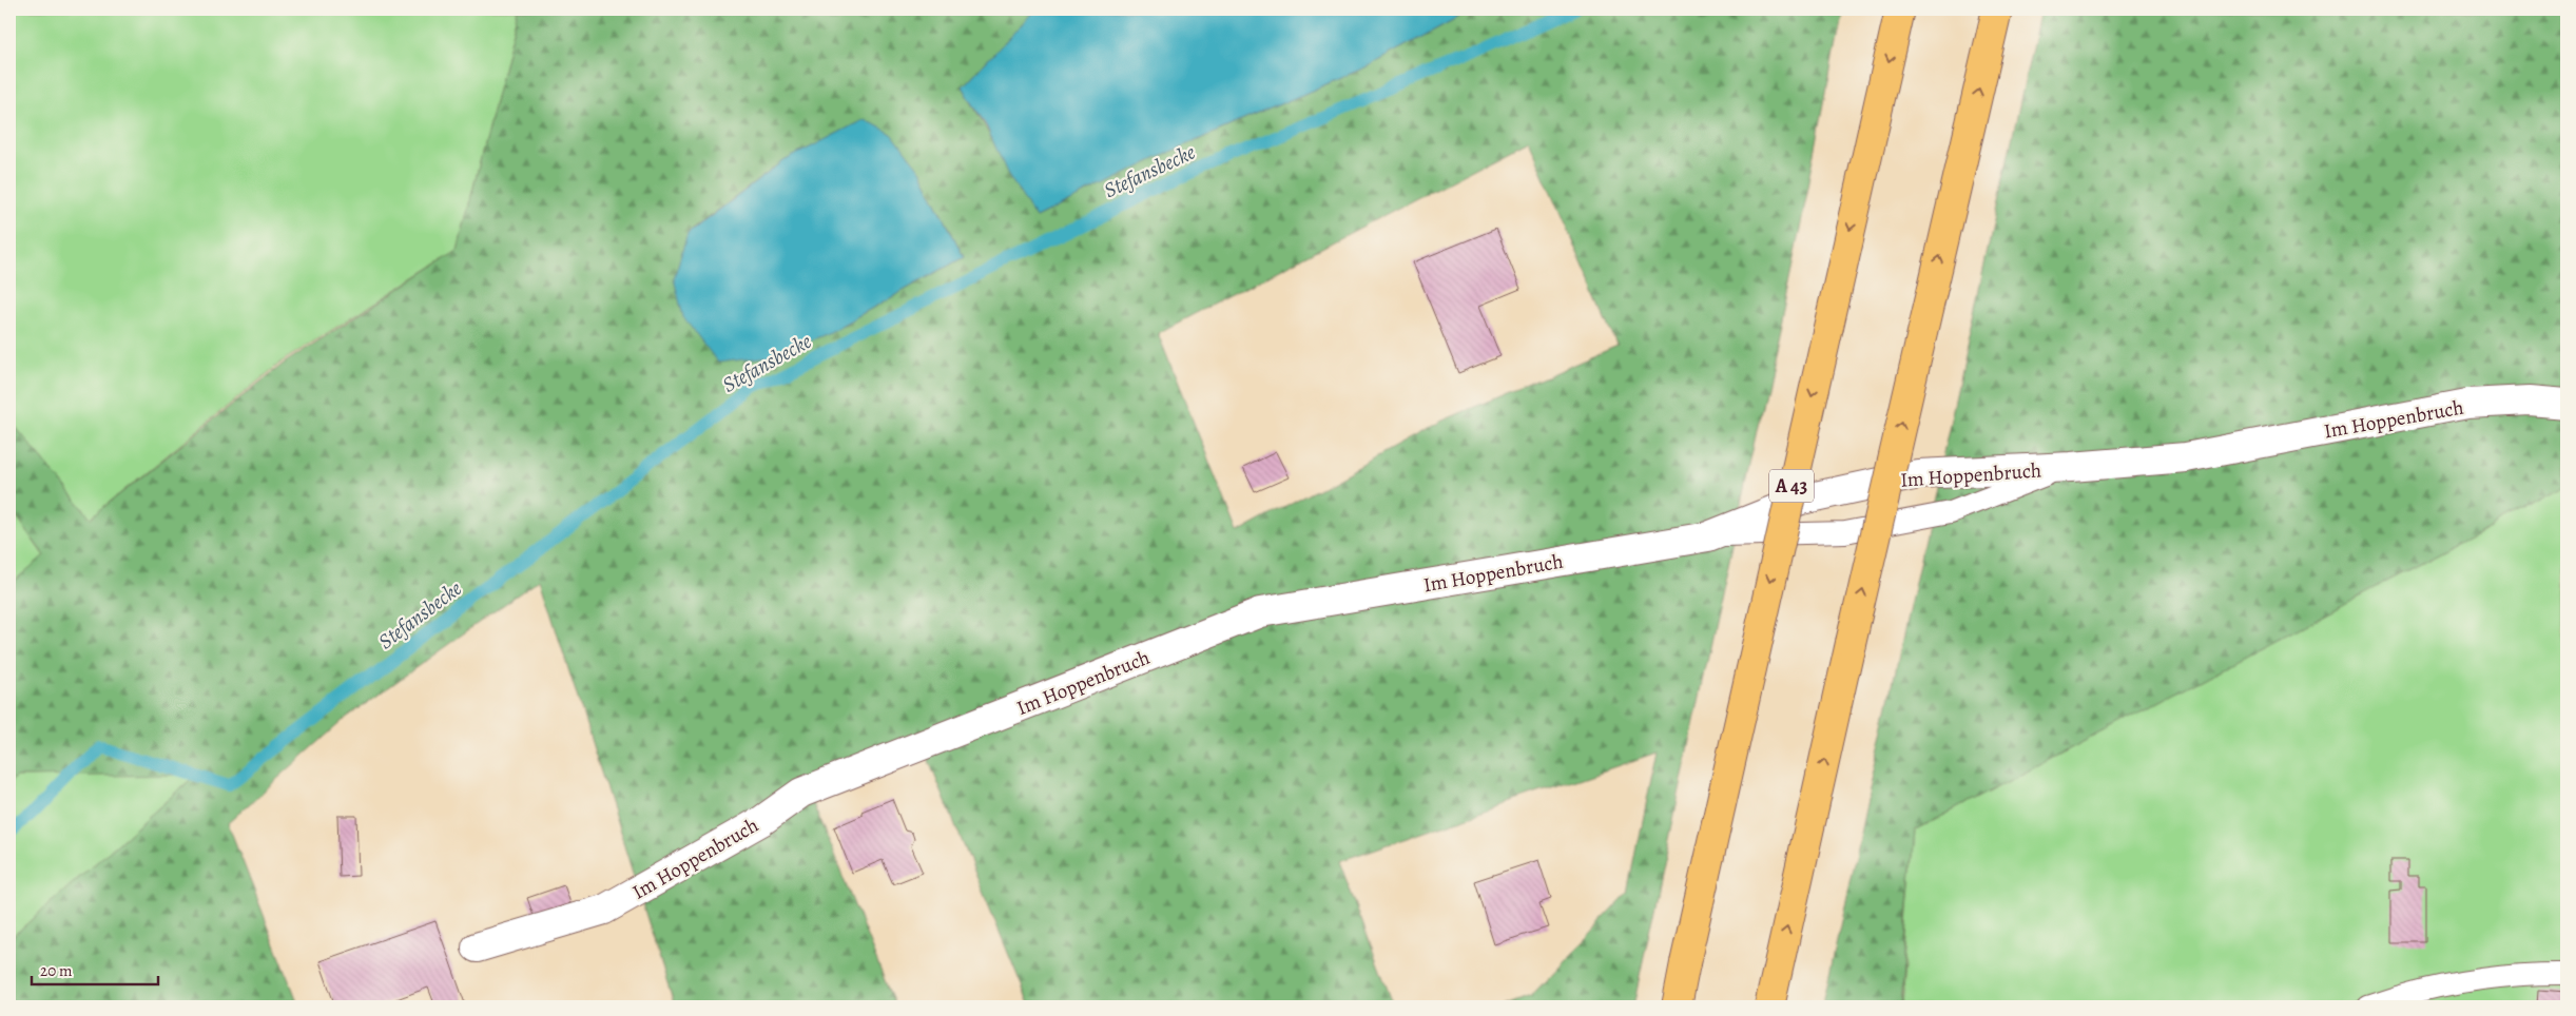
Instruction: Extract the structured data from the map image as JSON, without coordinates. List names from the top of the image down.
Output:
{
  "streets": {
    "highway": ["A 43"],
    "street": ["Im Hoppenbruch"]
  },
  "water": ["Stefansbecke"],
  "scale_bar": "20 m"
}
